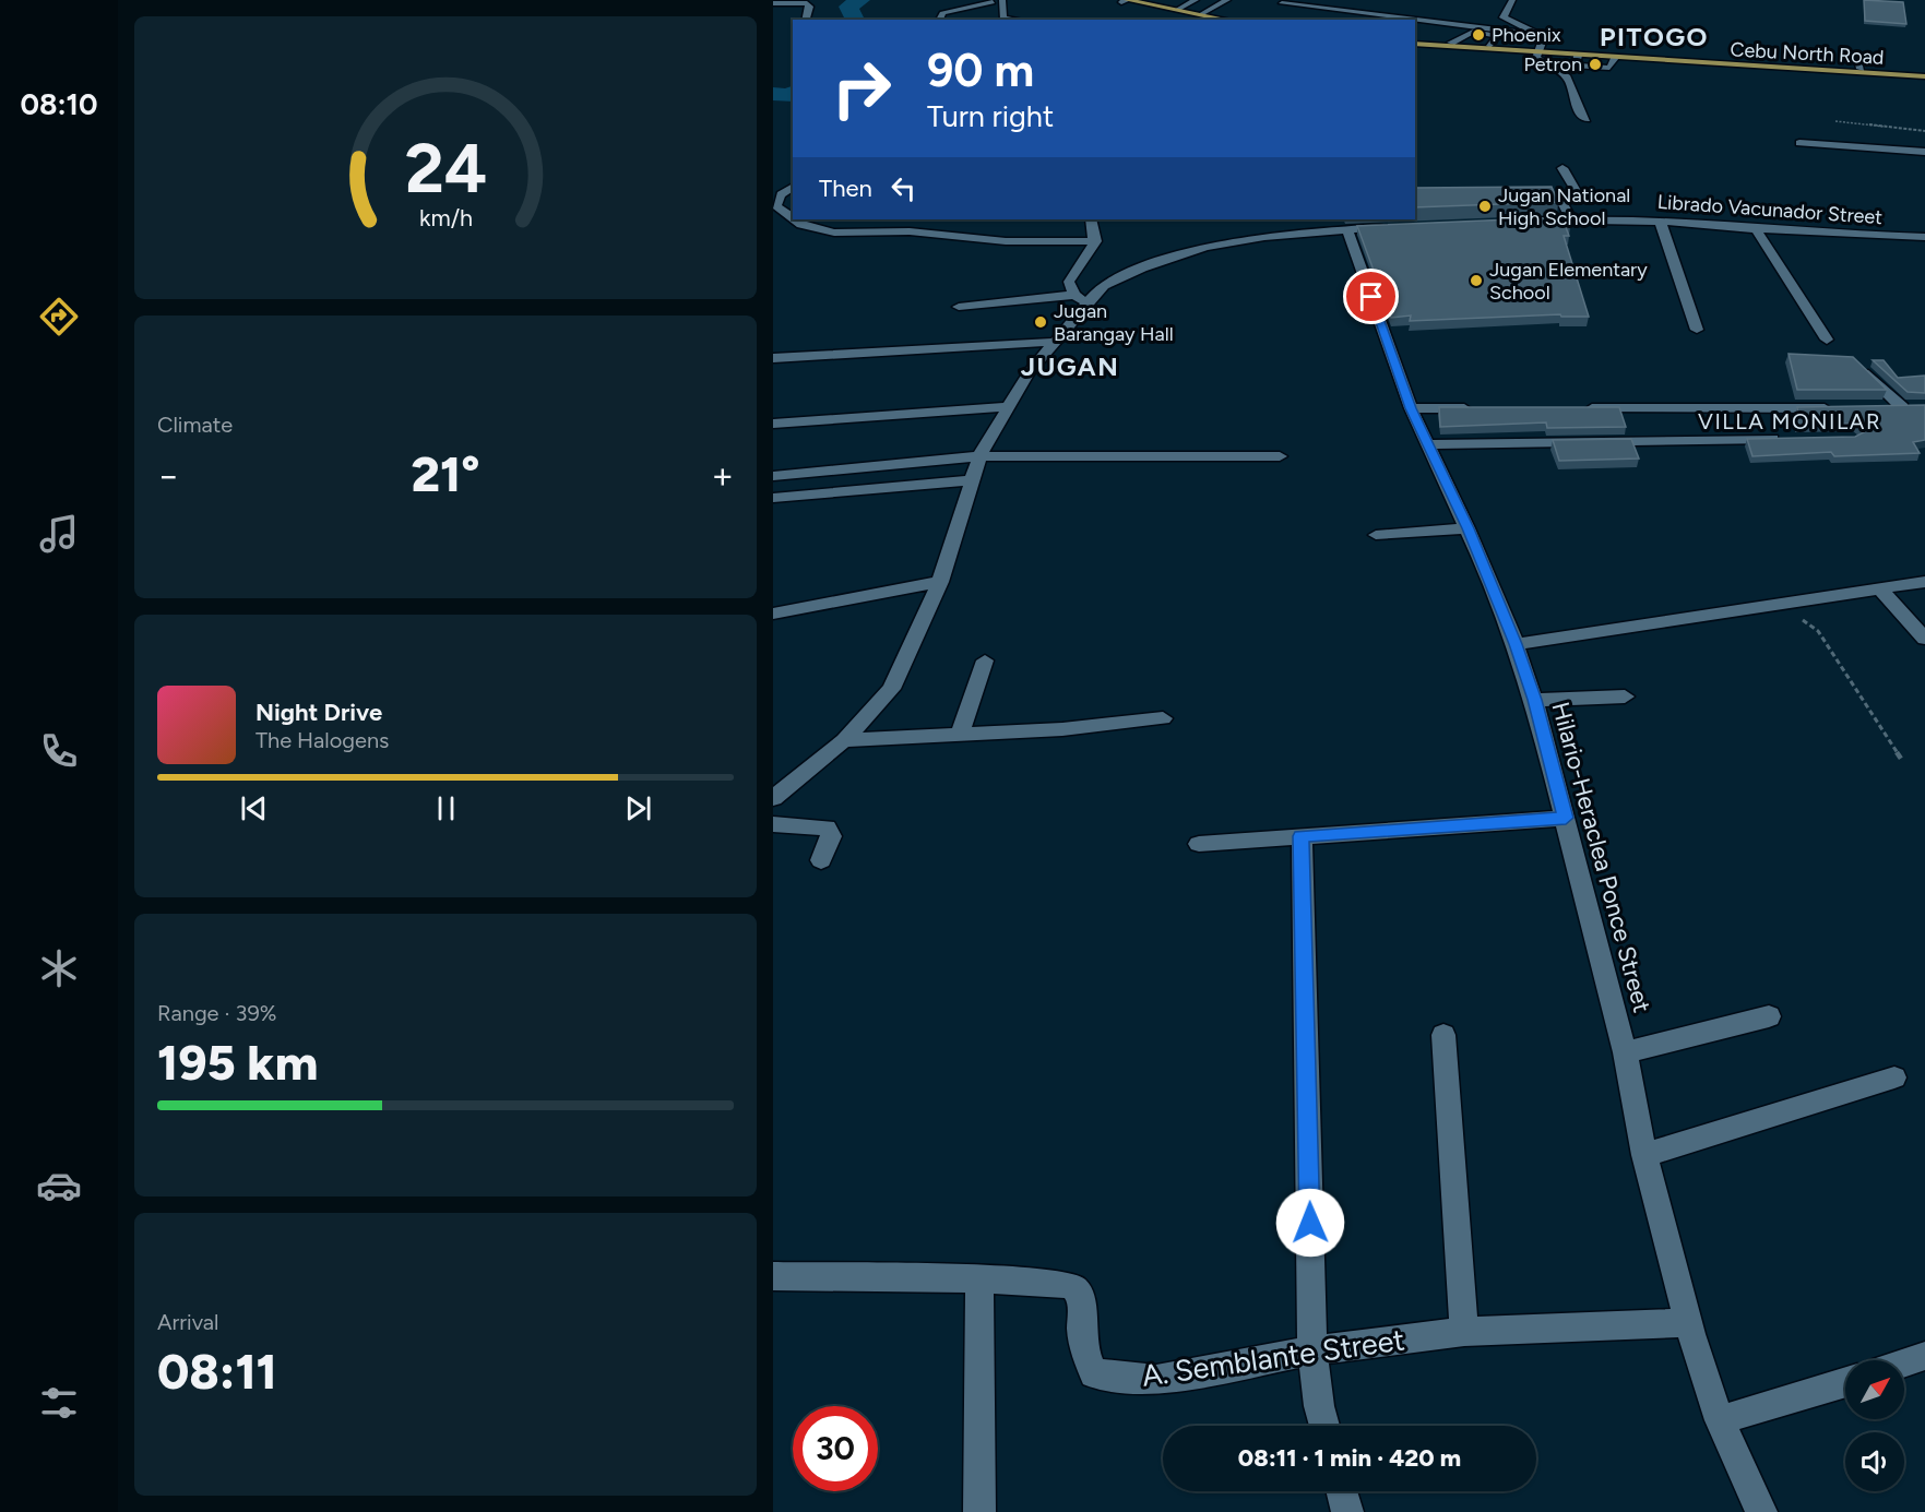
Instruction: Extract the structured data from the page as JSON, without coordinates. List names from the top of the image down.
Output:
{
  "streets": {
    "main road": ["Cebu North Road"],
    "street": ["Librado Vacunador Street", "Hilario-Heraclea Ponce Street", "A. Semblante Street"]
  },
  "crossings": [
    ["Hilario-Heraclea Ponce Street", "A. Semblante Street"]
  ],
  "districts": ["PITOGO", "JUGAN", "VILLA MONILAR"],
  "places": [
    "Phoenix",
    "Petron",
    "Jugan National High School",
    "Jugan Elementary School",
    "Jugan Barangay Hall"
  ],
  "north": "top right",
  "page": {
    "tabs": "08:10",
    "turn": ["90 m", "Turn right"],
    "then": "Then",
    "tile": [
      "Climate",
      ["Range · 39%", "195 km"],
      ["Arrival", "08:11"]
    ],
    "heat": ["−", "21°", "+"],
    "song": ["Night Drive", "The Halogens"],
    "limit": "30",
    "trip": "08:11 · 1 min · 420 m",
    "gauge": ["24", "km/h"]
  }
}
